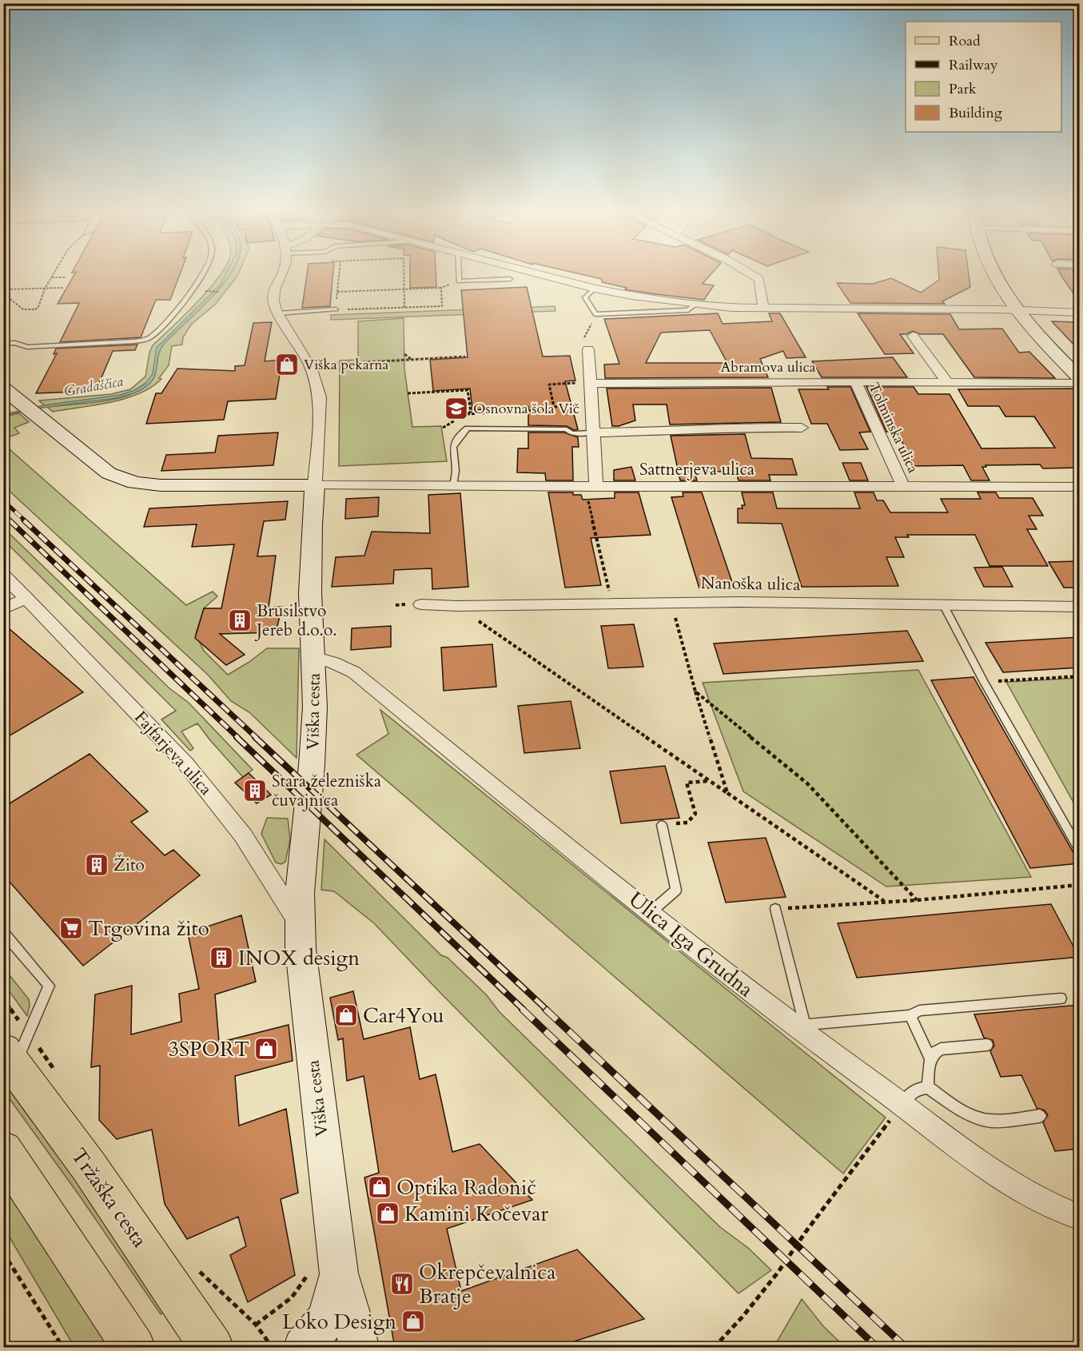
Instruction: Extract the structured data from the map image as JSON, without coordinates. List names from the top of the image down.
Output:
{
  "streets": {
    "main road": ["Tržaška cesta"],
    "street": [
      "Abramova ulica",
      "Tolminska ulica",
      "Sattnerjeva ulica",
      "Nanoška ulica",
      "Viška cesta",
      "Fajfarjeva ulica",
      "Ulica Iga Grudna"
    ]
  },
  "crossings": [
    ["Abramova ulica", "Tolminska ulica"],
    ["Tolminska ulica", "Sattnerjeva ulica"],
    ["Sattnerjeva ulica", "Viška cesta"],
    ["Viška cesta", "Fajfarjeva ulica"],
    ["Viška cesta", "Ulica Iga Grudna"]
  ],
  "water": ["Gradaščica"],
  "places": {
    "shop": [
      "Viška pekarna",
      "Car4You",
      "3SPORT",
      "Optika Radonič",
      "Kamini Kočevar",
      "Loko Design"
    ],
    "school or university": ["Osnovna šola Vič"],
    "building": [
      "Brusilstvo Jereb d.o.o.",
      "Stara železniška čuvajnica",
      "Žito",
      "INOX design"
    ],
    "supermarket": ["Trgovina žito"],
    "restaurant": ["Okrepčevalnica Bratje"]
  },
  "legend": [
    "Road",
    "Railway",
    "Park",
    "Building"
  ]
}
